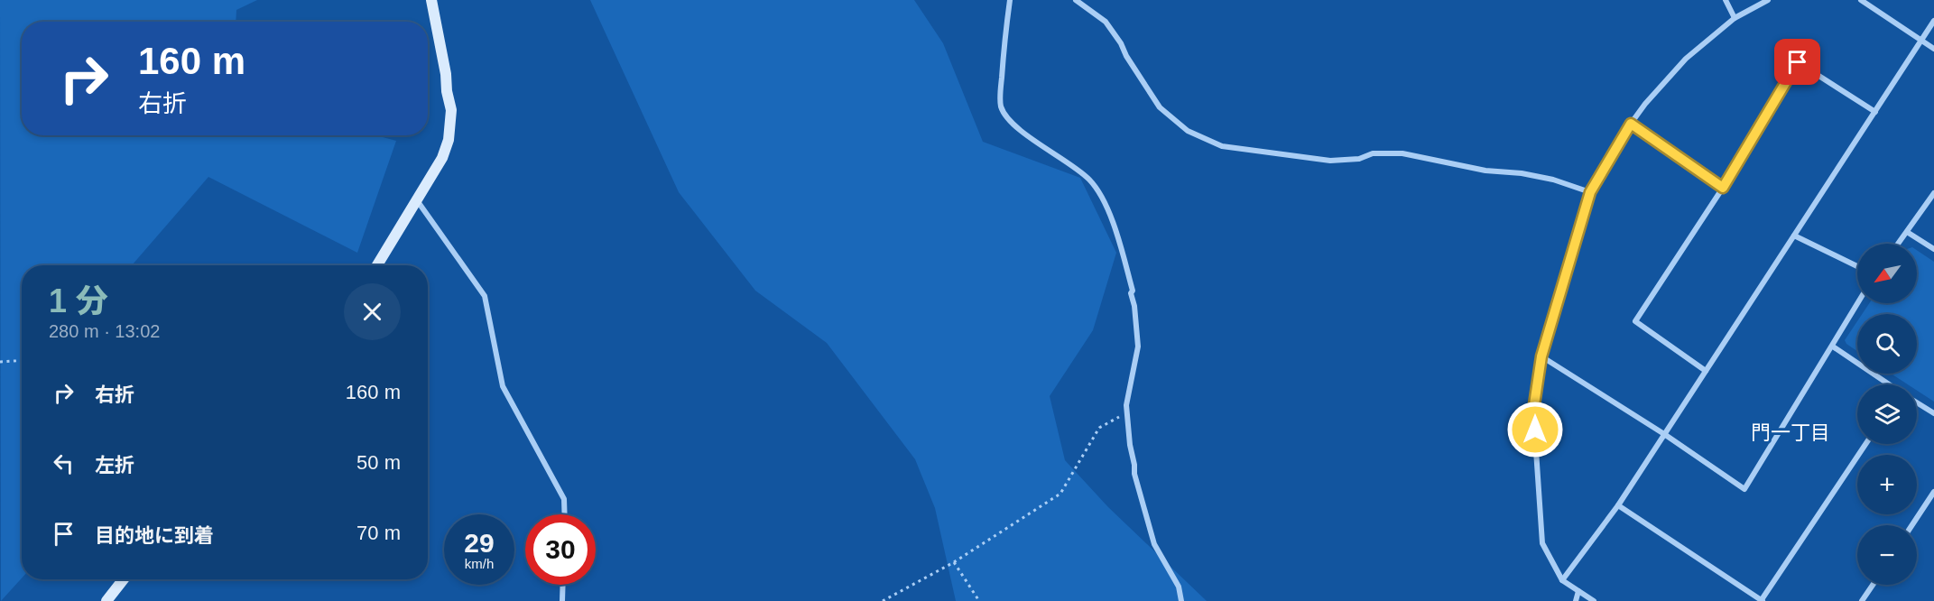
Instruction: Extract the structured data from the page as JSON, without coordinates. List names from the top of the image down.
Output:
{
  "districts": ["門一丁目"],
  "north": "bottom left",
  "page": {
    "turn": ["160 m", "右折"],
    "map_buttons": ["+", "−"],
    "heading": ["1 分", "280 m · 13:02"],
    "list": [
      {
        "name": "右折",
        "value": "160 m"
      },
      {
        "name": "左折",
        "value": "50 m"
      },
      {
        "name": "目的地に到着",
        "value": "70 m"
      }
    ],
    "speed": "29 km/h",
    "limit": "30"
  }
}
